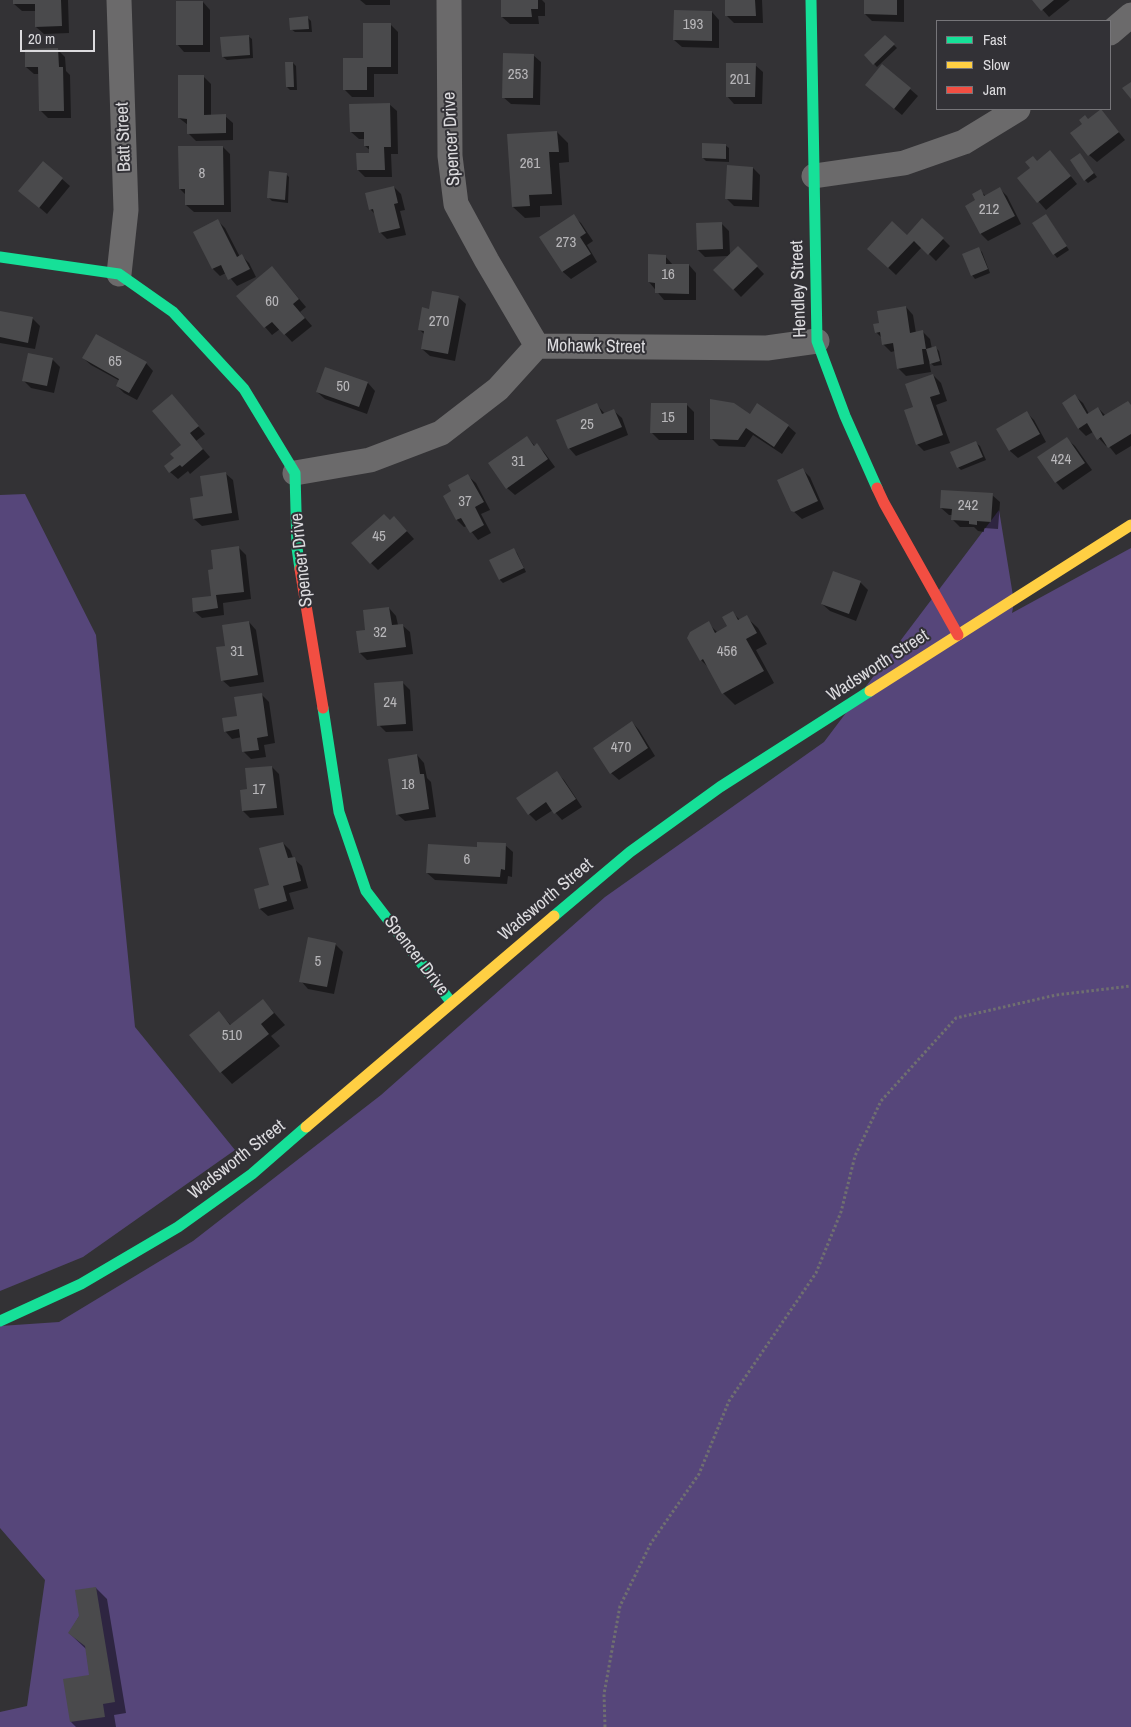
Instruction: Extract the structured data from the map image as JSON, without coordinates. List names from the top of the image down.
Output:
{
  "streets": {
    "street": [
      "Batt Street",
      "Spencer Drive",
      "Hendley Street",
      "Mohawk Street",
      "Wadsworth Street"
    ]
  },
  "crossings": [
    ["Batt Street", "Spencer Drive"],
    ["Spencer Drive", "Mohawk Street"],
    ["Spencer Drive", "Wadsworth Street"],
    ["Hendley Street", "Mohawk Street"],
    ["Hendley Street", "Wadsworth Street"]
  ],
  "house_numbers": [
    "193",
    "253",
    "201",
    "261",
    "8",
    "212",
    "273",
    "16",
    "60",
    "270",
    "65",
    "50",
    "15",
    "25",
    "424",
    "31",
    "37",
    "242",
    "45",
    "32",
    "31",
    "456",
    "24",
    "470",
    "18",
    "17",
    "6",
    "5",
    "510"
  ],
  "legend": ["Fast", "Slow", "Jam"],
  "scale_bar": "20 m"
}
